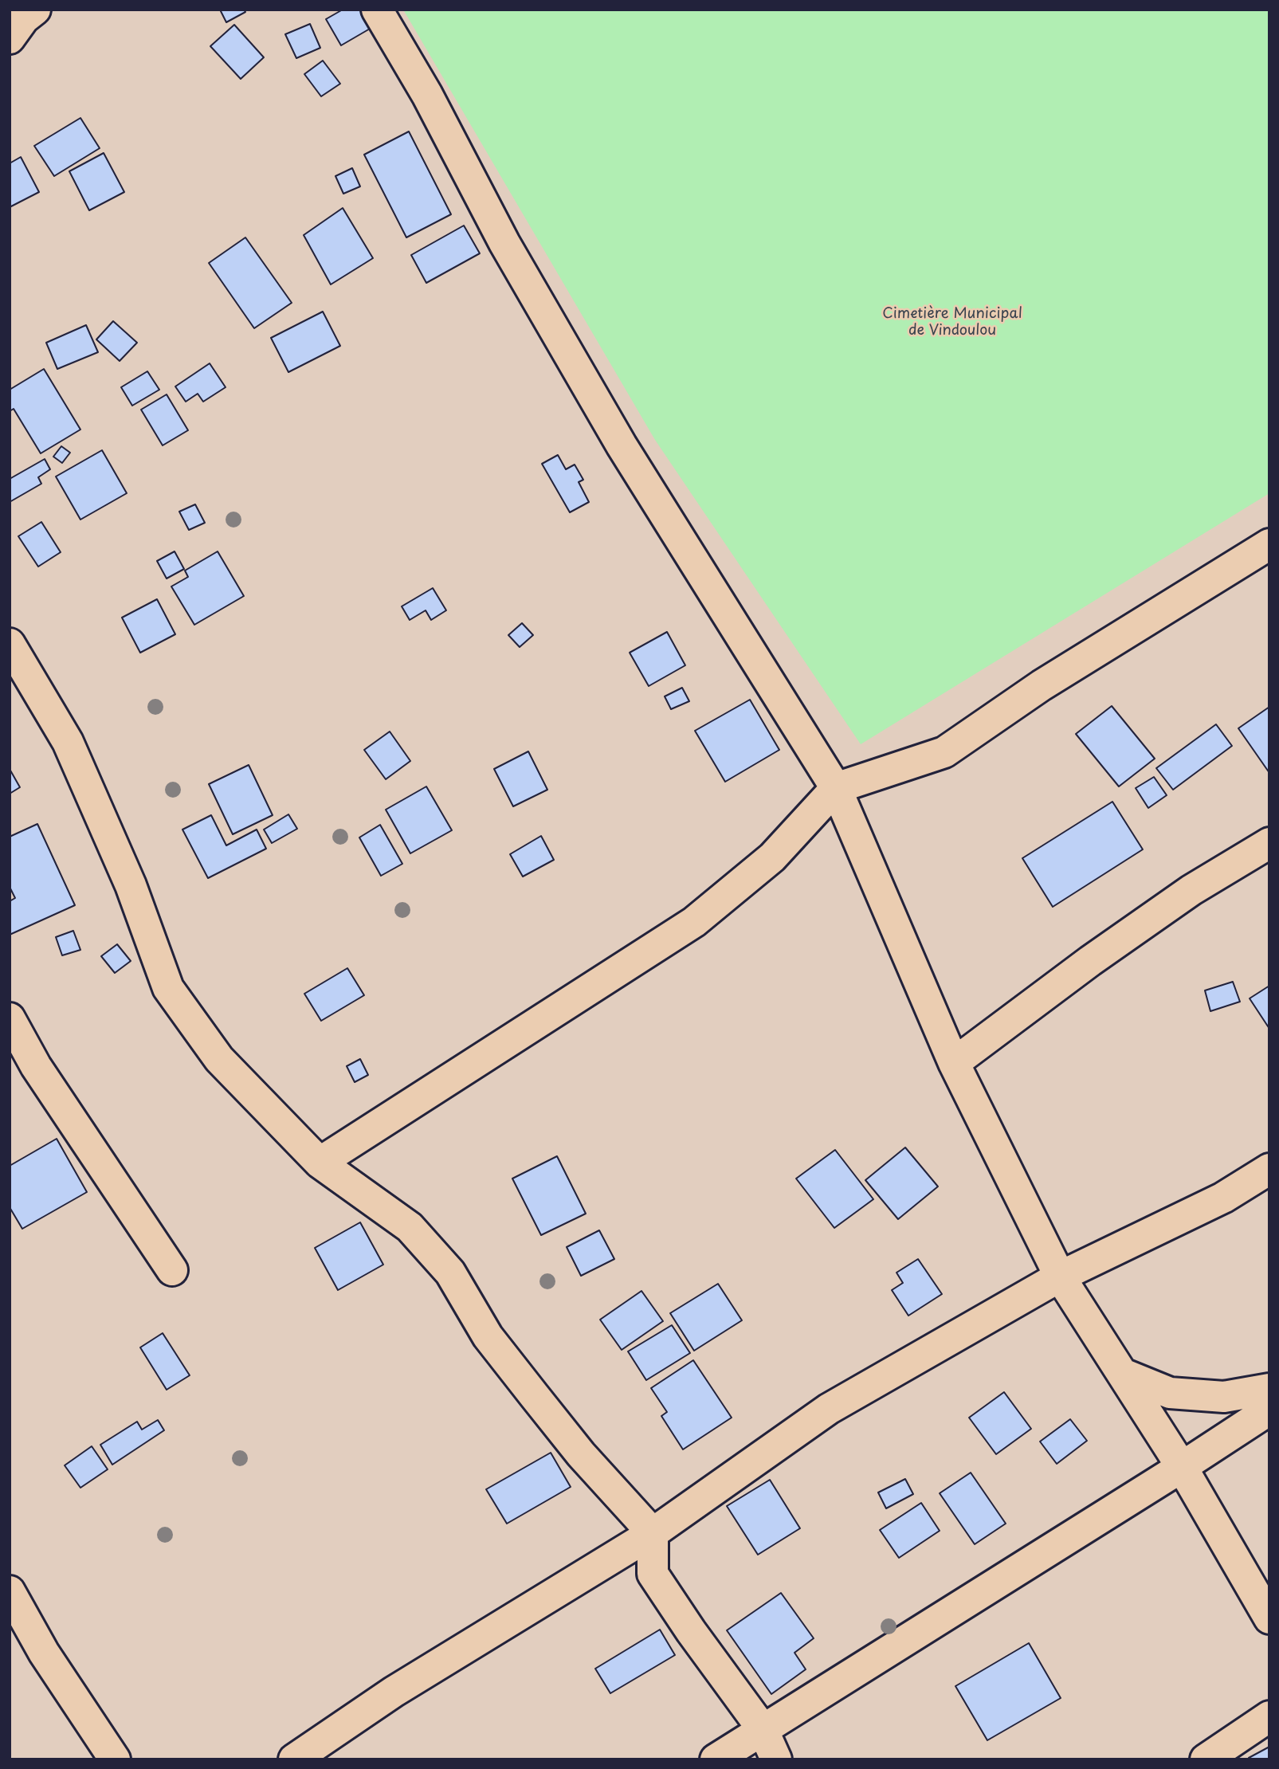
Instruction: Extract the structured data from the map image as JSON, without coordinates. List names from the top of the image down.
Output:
{
  "parks": ["Cimetière Municipal de Vindoulou"]
}
